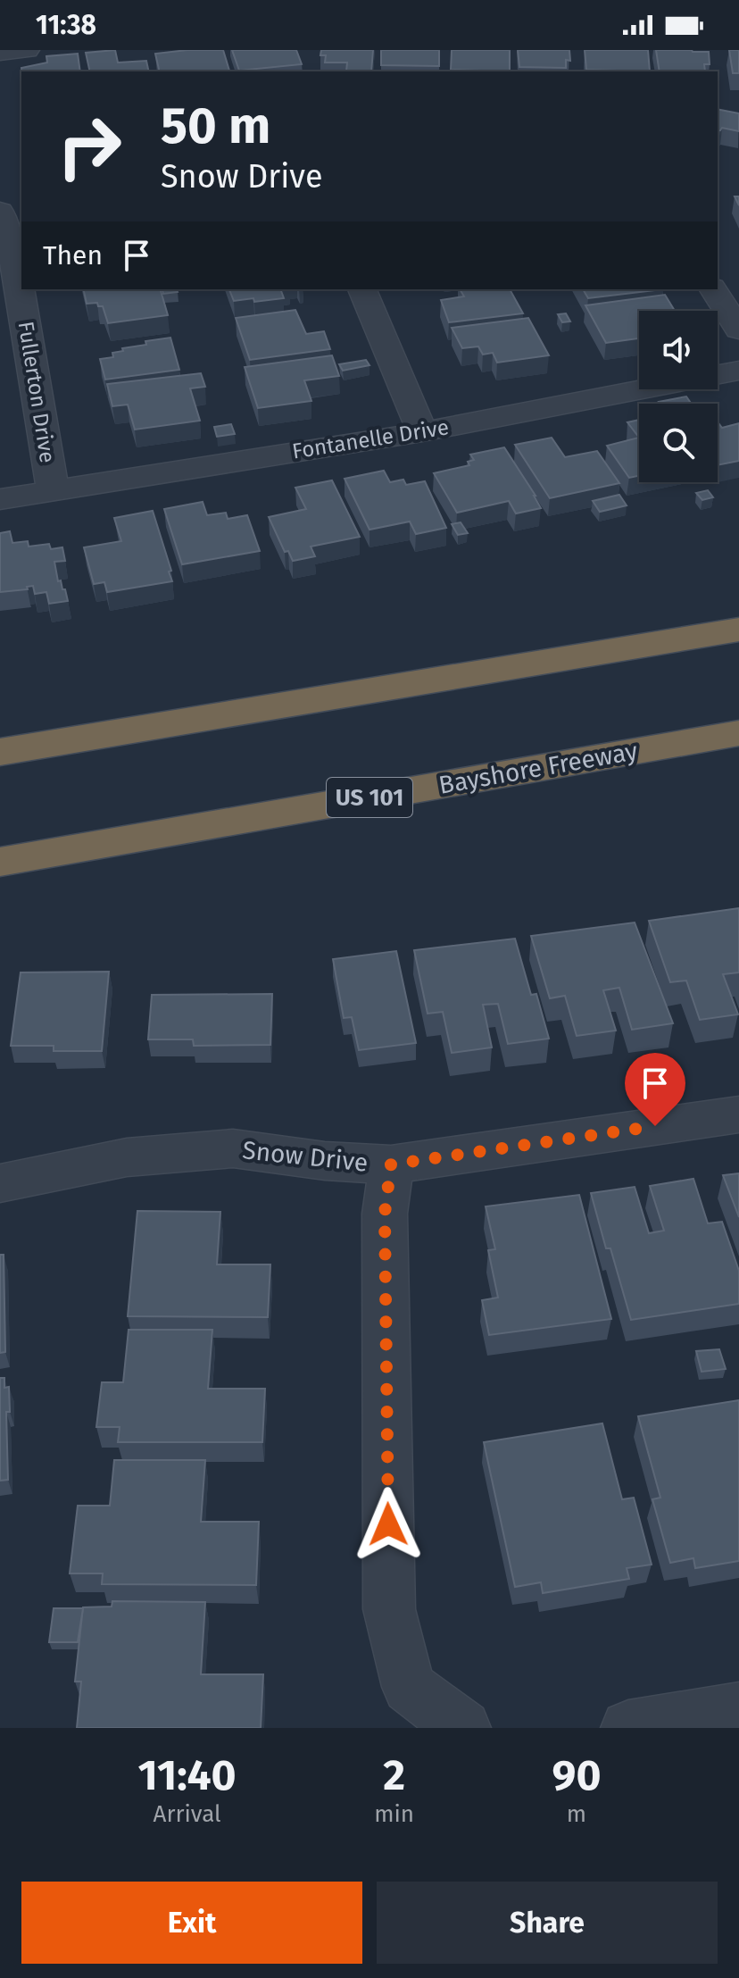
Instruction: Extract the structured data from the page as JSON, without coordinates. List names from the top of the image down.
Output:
{
  "streets": {
    "highway": ["Bayshore Freeway", "US 101"],
    "street": ["Fullerton Drive", "Fontanelle Drive", "Snow Drive"]
  },
  "crossings": [
    ["Fullerton Drive", "Fontanelle Drive"]
  ],
  "page": {
    "status": "11:38",
    "turn": ["50 m", "Snow Drive"],
    "then": "Then",
    "eta": [
      "11:40",
      "Arrival",
      "2",
      "min",
      "90",
      "m"
    ],
    "buttons": ["Exit", "Share"]
  }
}
